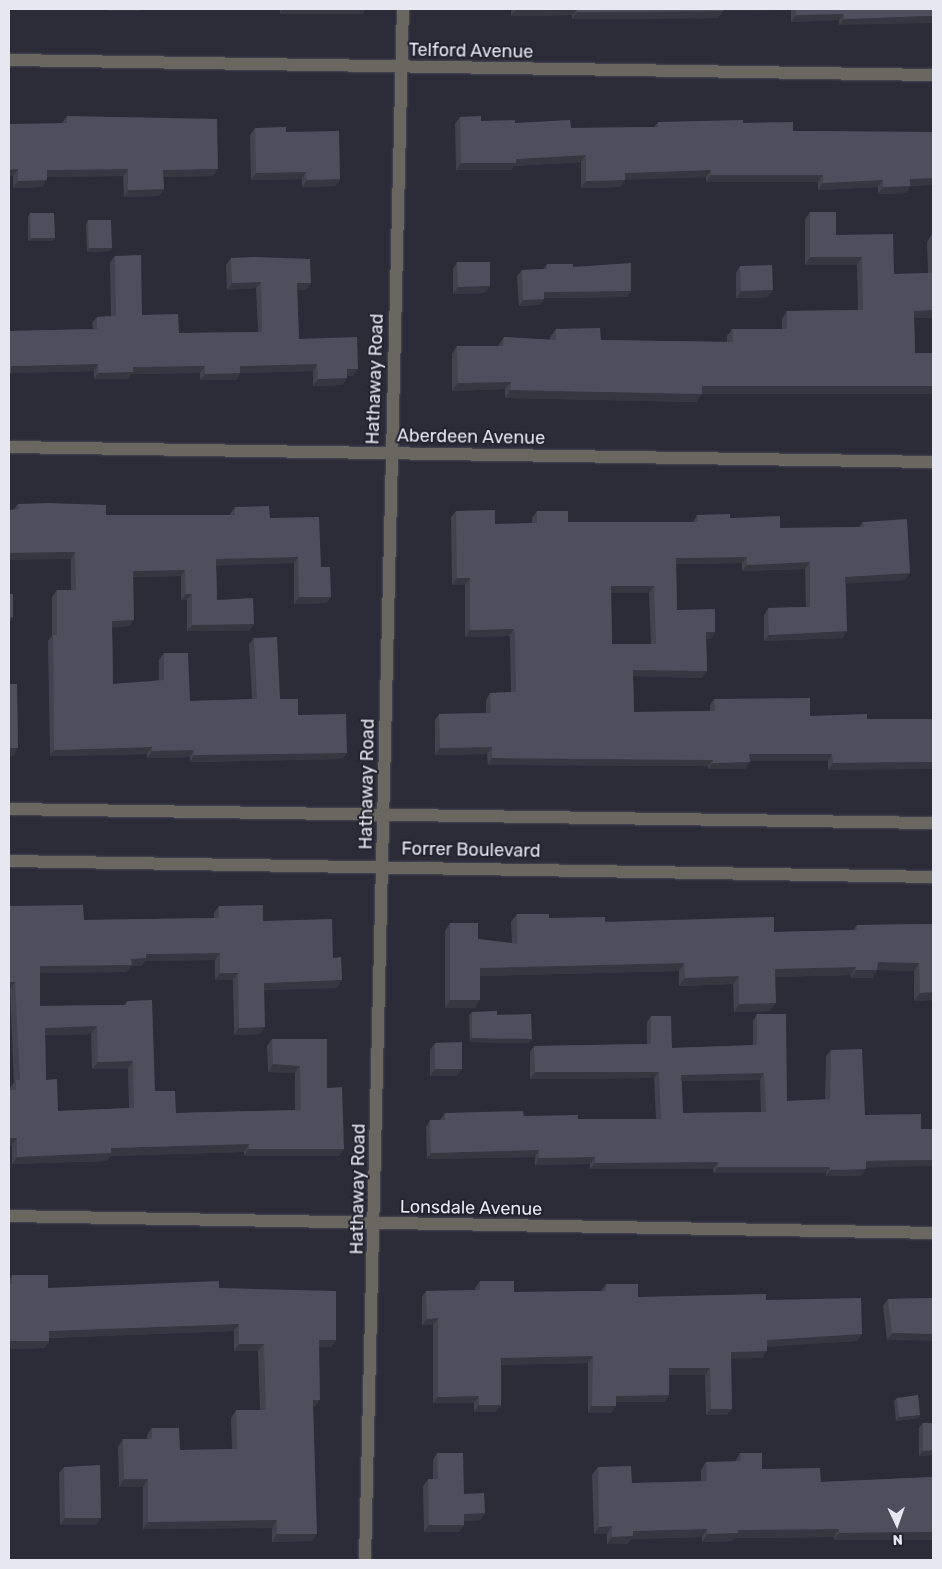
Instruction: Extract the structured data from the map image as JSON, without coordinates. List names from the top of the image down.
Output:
{
  "streets": {
    "street": [
      "Telford Avenue",
      "Hathaway Road",
      "Aberdeen Avenue",
      "Forrer Boulevard",
      "Lonsdale Avenue"
    ]
  },
  "crossings": [
    ["Telford Avenue", "Hathaway Road"],
    ["Hathaway Road", "Aberdeen Avenue"],
    ["Hathaway Road", "Forrer Boulevard"],
    ["Hathaway Road", "Lonsdale Avenue"]
  ],
  "north": "bottom"
}
